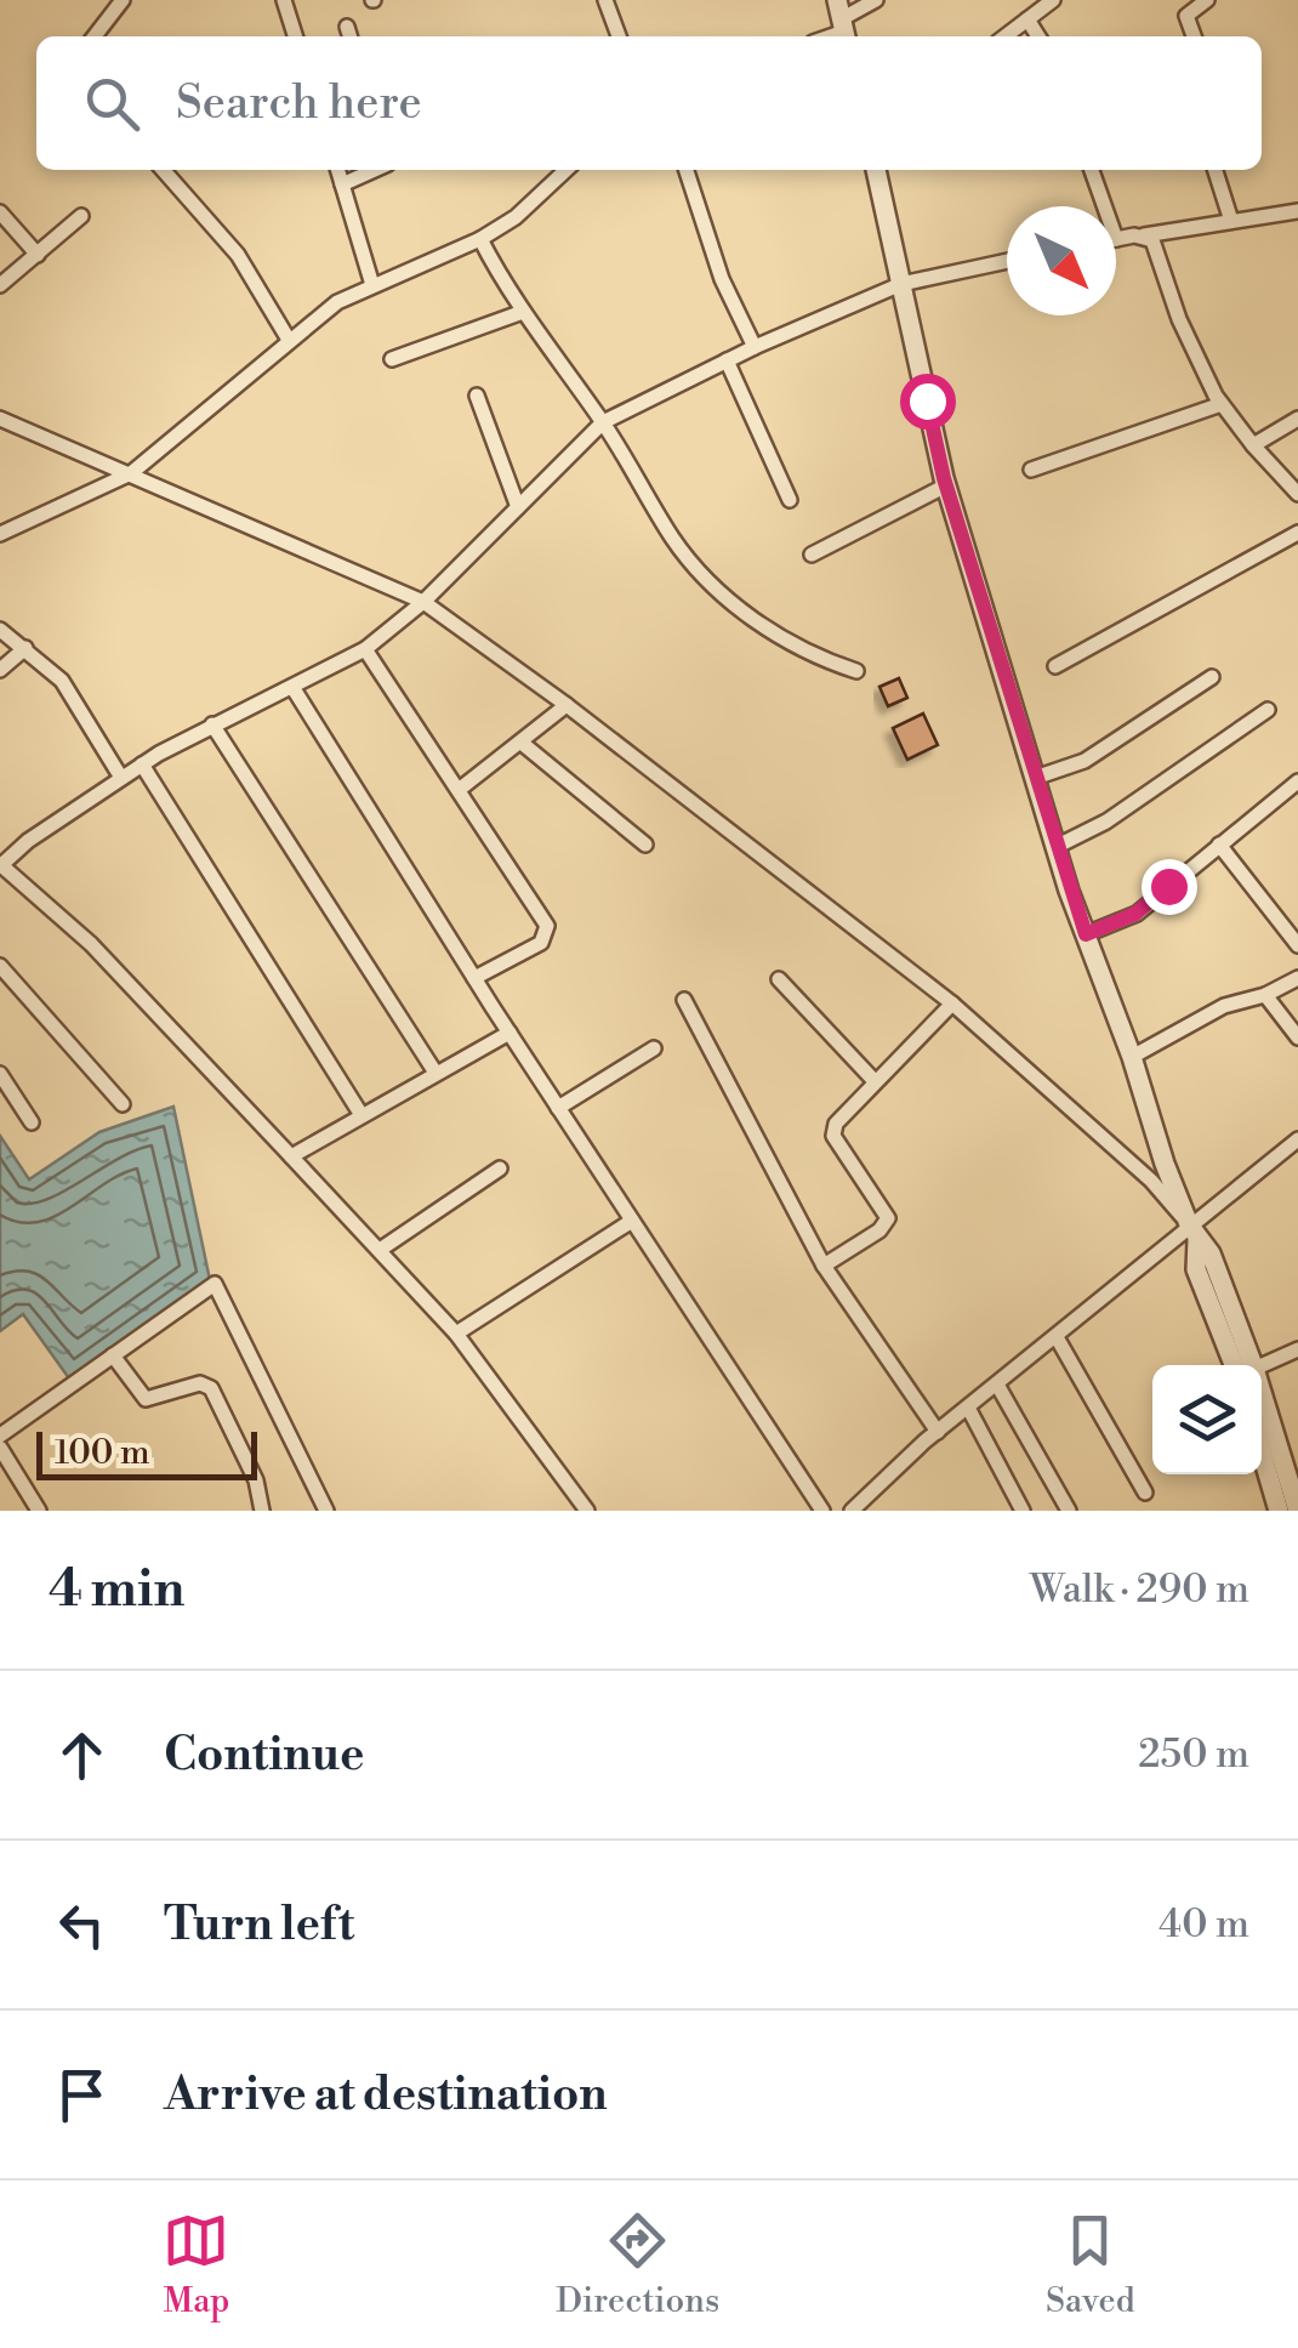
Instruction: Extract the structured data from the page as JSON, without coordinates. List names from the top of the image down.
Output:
{
  "scale_bar": "100 m",
  "north": "bottom right",
  "page": {
    "search": "Search here",
    "scale": "100 m",
    "heading": ["4 min", "Walk · 290 m"],
    "list": [
      ["Continue", "250 m"],
      ["Turn left", "40 m"],
      "Arrive at destination"
    ],
    "nav": ["Map", "Directions", "Saved"]
  }
}
